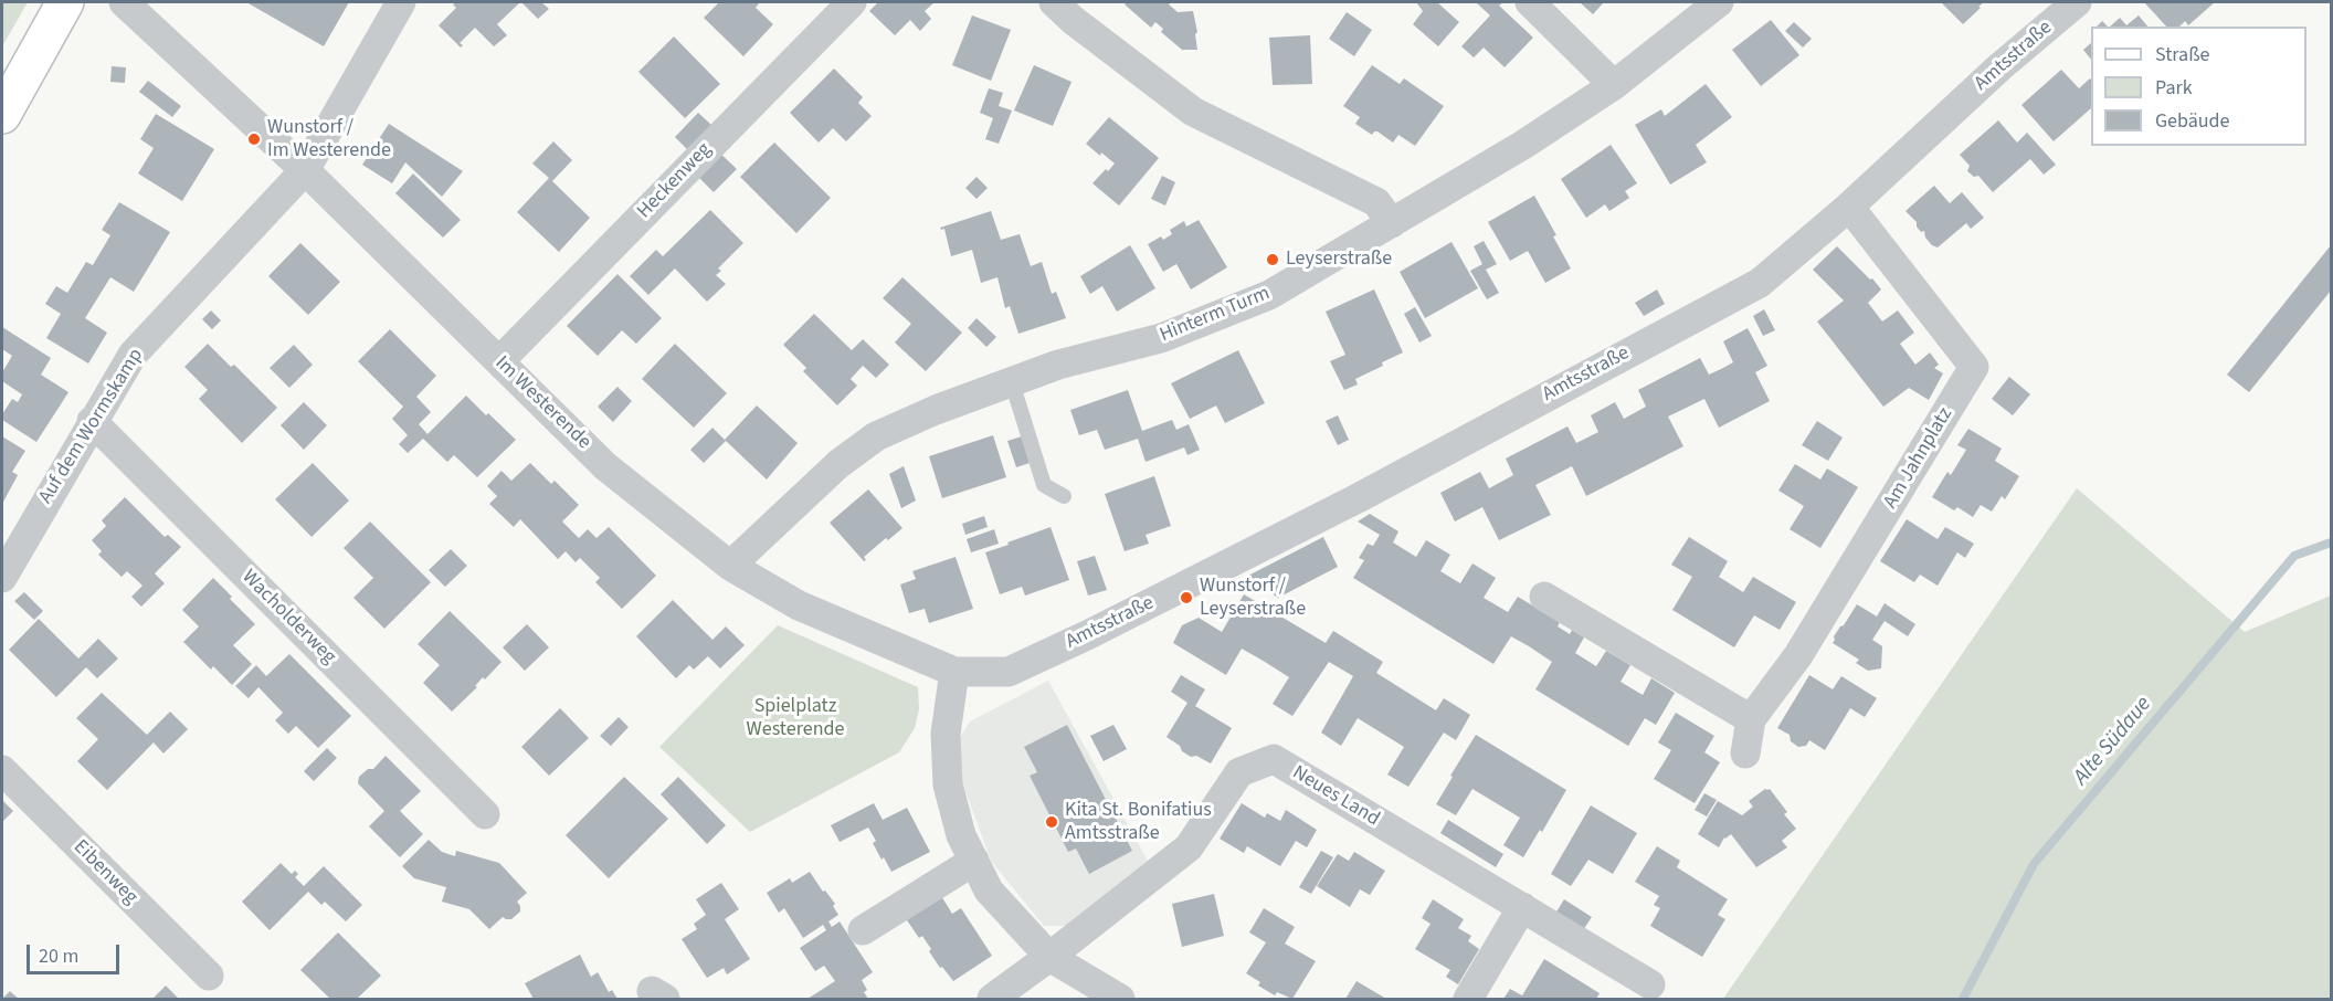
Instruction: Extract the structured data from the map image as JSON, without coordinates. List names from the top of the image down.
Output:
{
  "streets": {
    "street": [
      "Amtsstraße",
      "Heckenweg",
      "Hinterm Turm",
      "Im Westerende",
      "Auf dem Wormskamp",
      "Am Jahnplatz",
      "Wacholderweg",
      "Neues Land",
      "Eibenweg"
    ]
  },
  "crossings": [
    ["Amtsstraße", "Im Westerende"],
    ["Amtsstraße", "Am Jahnplatz"],
    ["Heckenweg", "Im Westerende"],
    ["Hinterm Turm", "Im Westerende"],
    ["Im Westerende", "Auf dem Wormskamp"],
    ["Auf dem Wormskamp", "Wacholderweg"]
  ],
  "water": ["Alte Südaue"],
  "parks": ["Spielplatz Westerende"],
  "places": [
    "Wunstorf / Im Westerende",
    "Leyserstraße",
    "Wunstorf / Leyserstraße",
    "Kita St. Bonifatius Amtsstraße"
  ],
  "legend": ["Straße", "Park", "Gebäude"],
  "scale_bar": "20 m"
}
